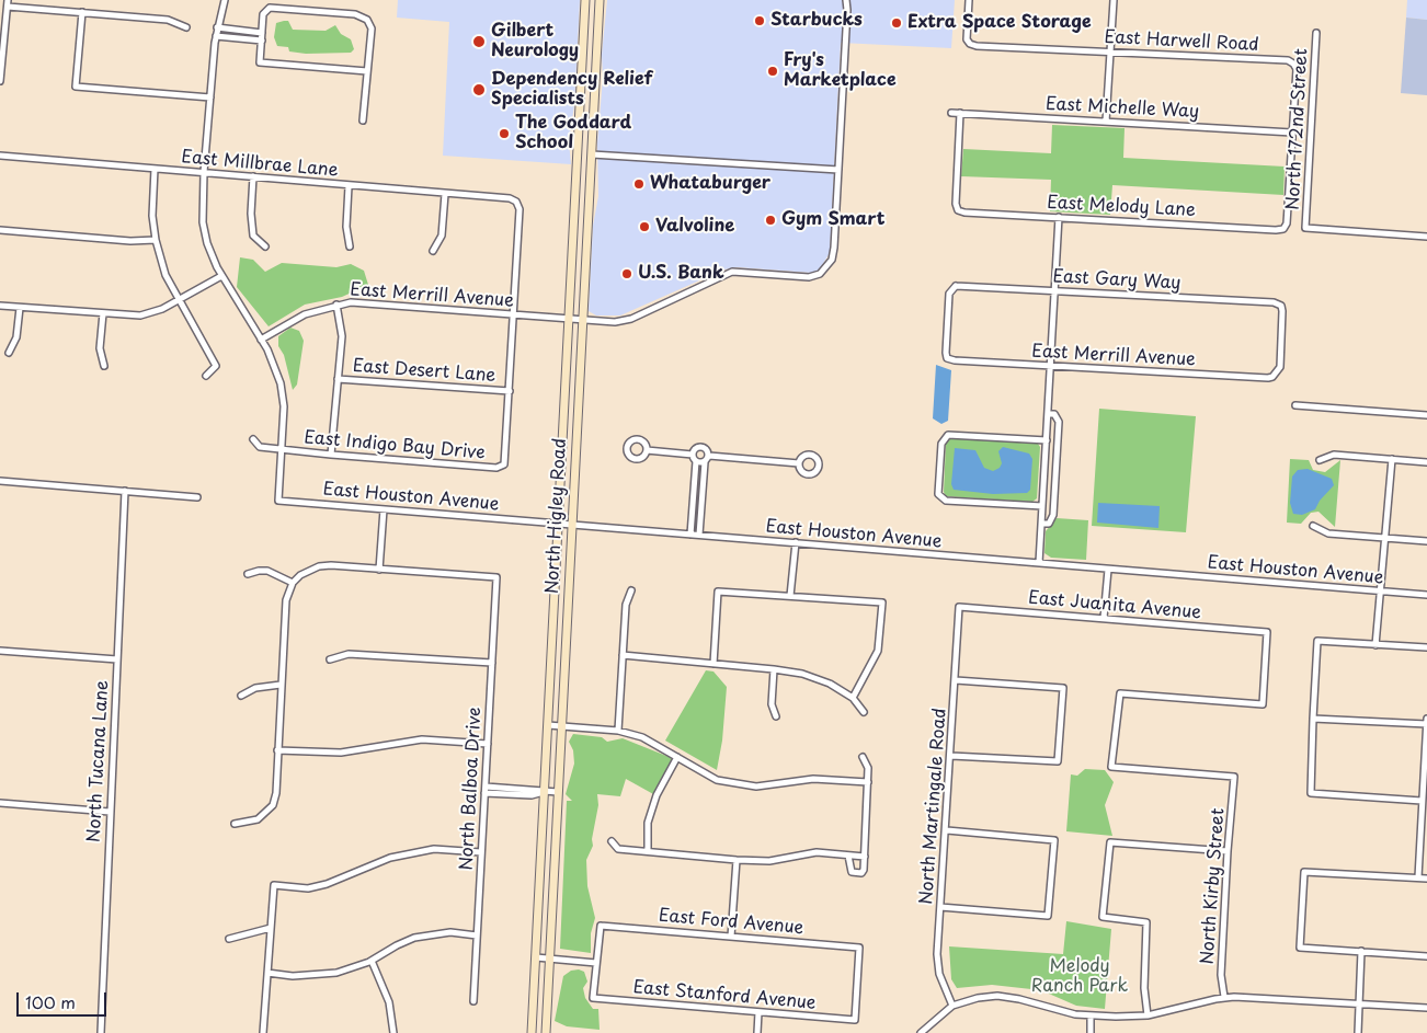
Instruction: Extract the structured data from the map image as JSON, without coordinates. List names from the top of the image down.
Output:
{
  "streets": {
    "main road": ["North Higley Road"],
    "street": [
      "East Harwell Road",
      "East Michelle Way",
      "North 172nd Street",
      "East Millbrae Lane",
      "East Melody Lane",
      "East Gary Way",
      "East Merrill Avenue",
      "East Desert Lane",
      "East Indigo Bay Drive",
      "East Houston Avenue",
      "East Juanita Avenue",
      "North Tucana Lane",
      "North Balboa Drive",
      "North Martingale Road",
      "North Kirby Street",
      "East Ford Avenue",
      "East Stanford Avenue"
    ]
  },
  "crossings": [
    ["East Harwell Road", "East Michelle Way"],
    ["East Harwell Road", "East Melody Lane"],
    ["East Michelle Way", "East Melody Lane"],
    ["East Millbrae Lane", "East Merrill Avenue"],
    ["East Gary Way", "East Merrill Avenue"],
    ["East Merrill Avenue", "North Higley Road"],
    ["East Desert Lane", "East Indigo Bay Drive"],
    ["East Indigo Bay Drive", "East Houston Avenue"],
    ["East Houston Avenue", "North Higley Road"],
    ["East Juanita Avenue", "North Martingale Road"],
    ["East Juanita Avenue", "North Kirby Street"],
    ["East Ford Avenue", "East Stanford Avenue"]
  ],
  "parks": ["Melody Ranch Park"],
  "places": [
    "Starbucks",
    "Extra Space Storage",
    "Gilbert Neurology",
    "Fry's Marketplace",
    "Dependency Relief Specialists",
    "The Goddard School",
    "Whataburger",
    "Gym Smart",
    "Valvoline",
    "U.S. Bank"
  ],
  "scale_bar": "100 m"
}
